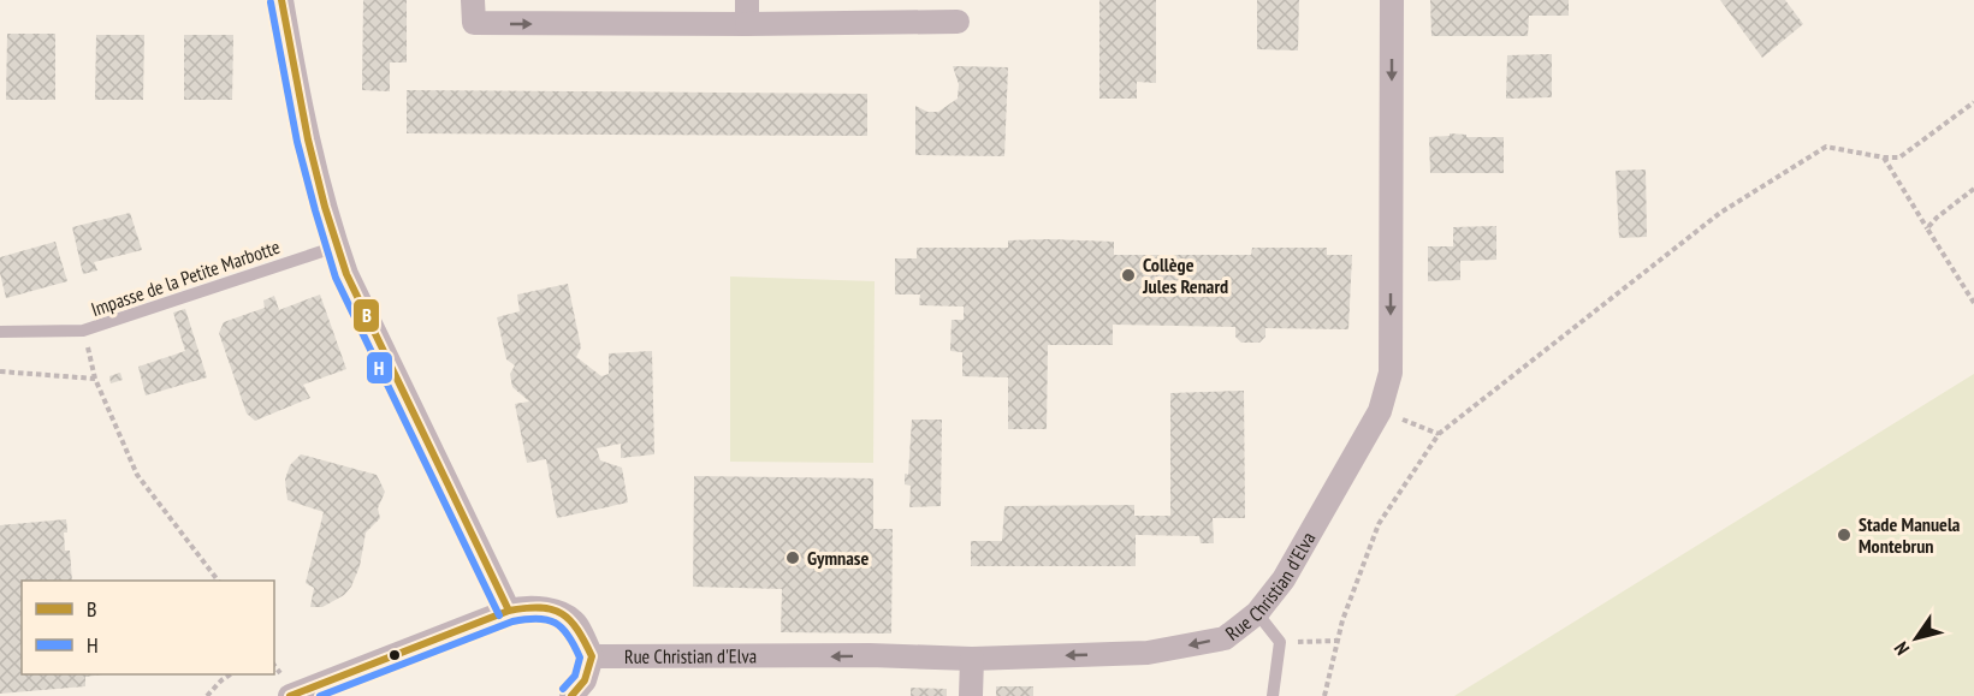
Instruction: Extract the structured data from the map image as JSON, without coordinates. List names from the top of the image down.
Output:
{
  "streets": {
    "street": ["Rue Christian d'Elva"],
    "lane": ["Impasse de la Petite Marbotte"]
  },
  "places": ["Collège Jules Renard", "Stade Manuela Montebrun", "Gymnase"],
  "lines": ["transit line B", "transit line H"],
  "legend": ["B", "H"],
  "north": "bottom left"
}
